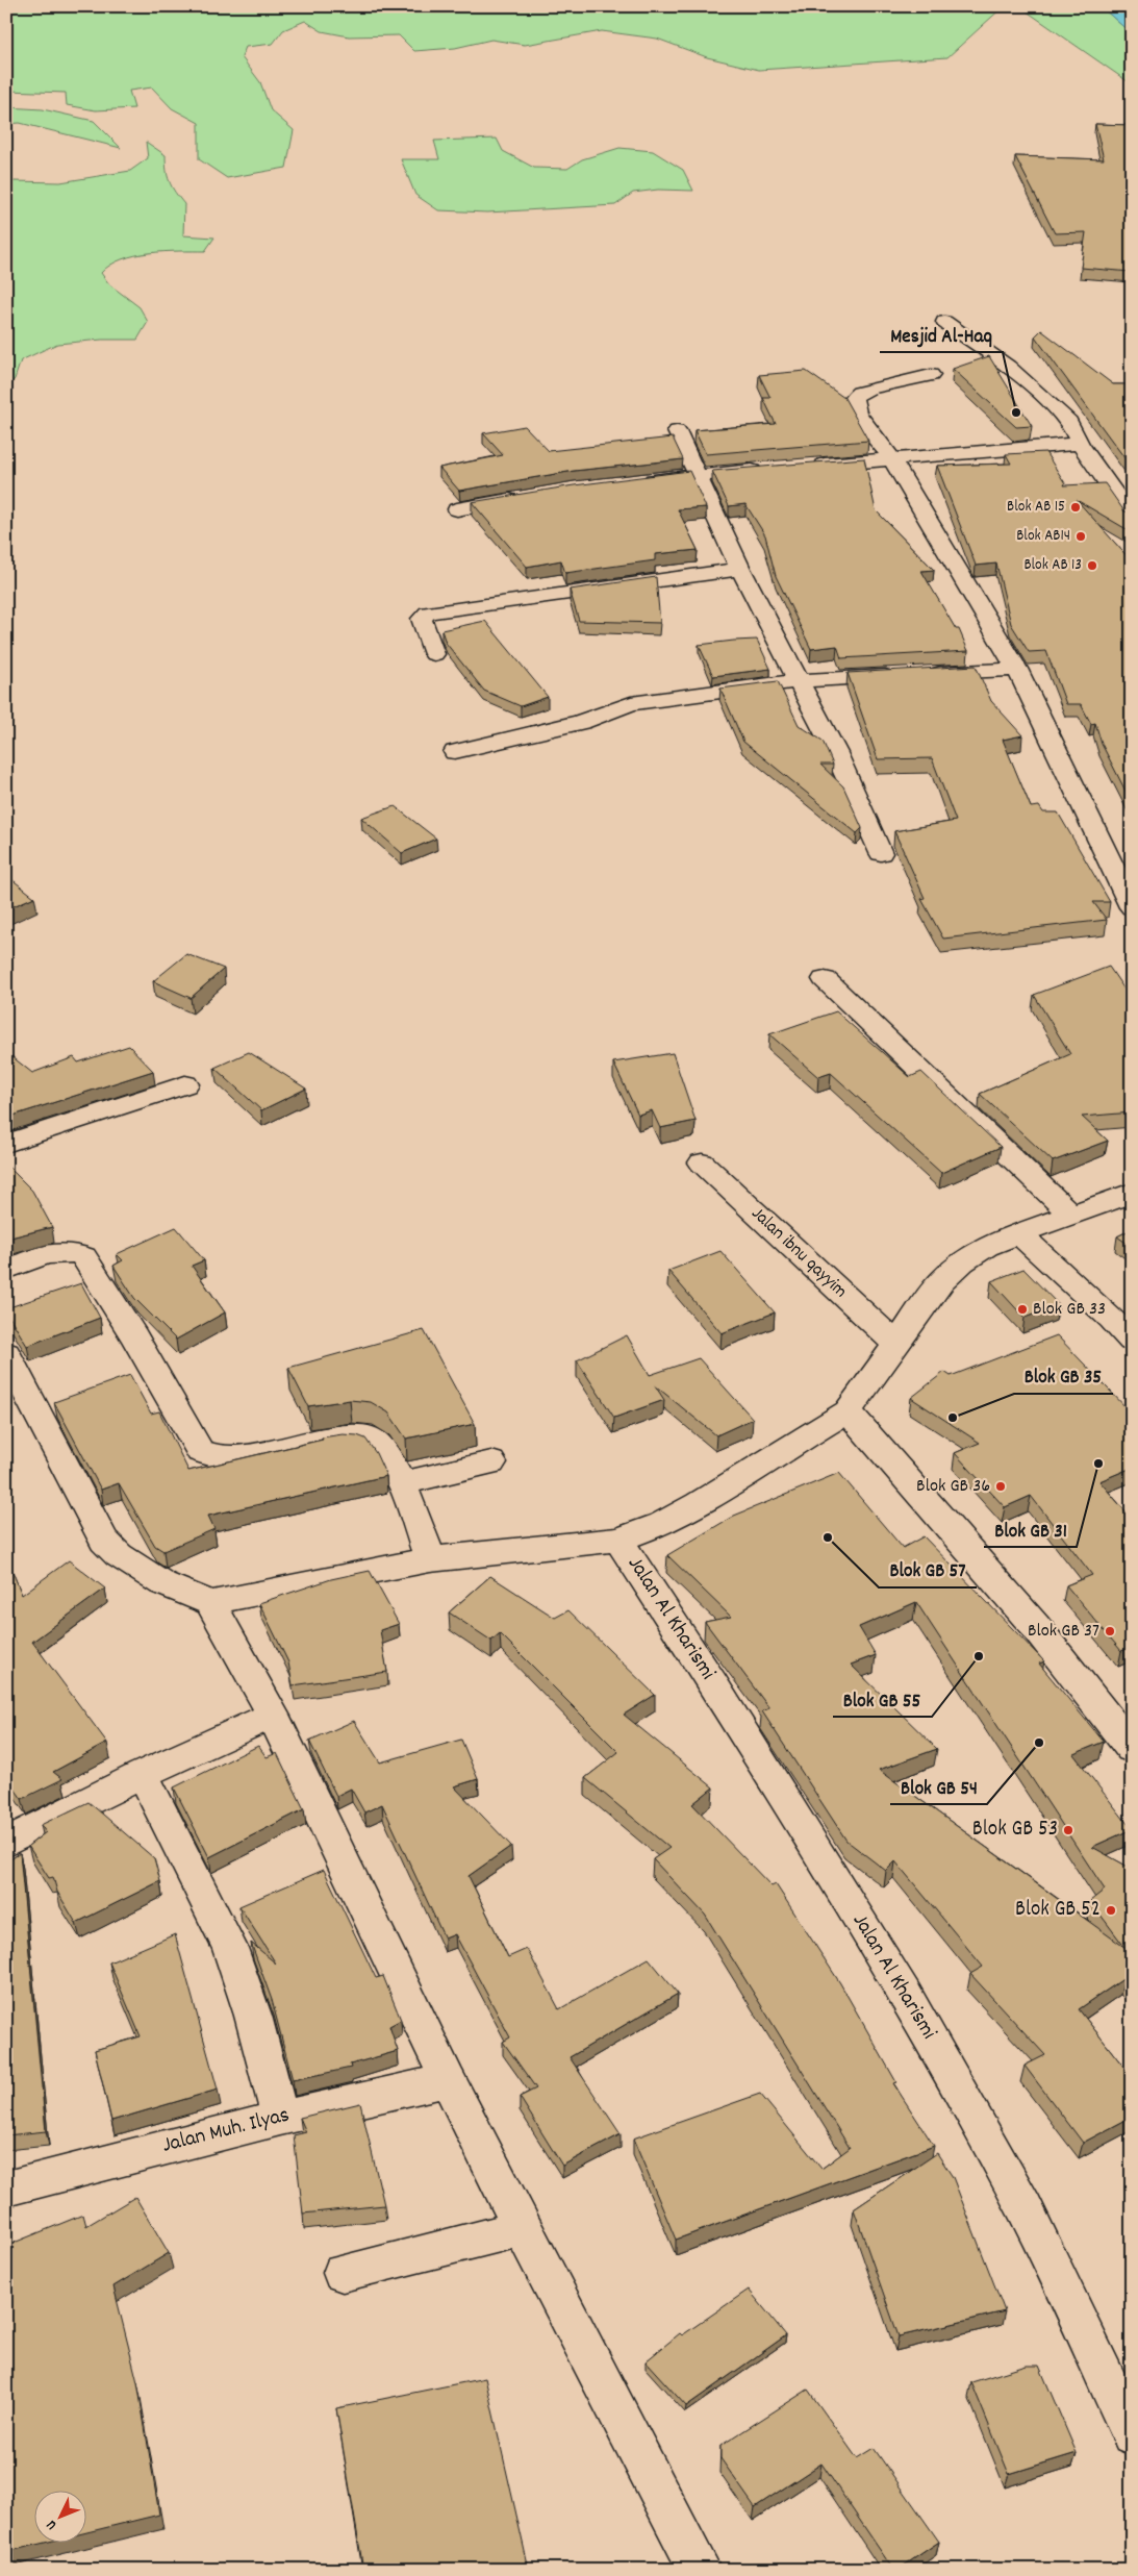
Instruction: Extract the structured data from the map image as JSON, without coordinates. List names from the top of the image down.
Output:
{
  "streets": {
    "street": ["Jalan ibnu qayyim", "Jalan Al Kharismi", "Jalan Muh. Ilyas"]
  },
  "places": [
    "Mesjid Al-Haq",
    "Blok AB 15",
    "Blok AB14",
    "Blok AB 13",
    "Blok GB 33",
    "Blok GB 35",
    "Blok GB 31",
    "Blok GB 36",
    "Blok GB 57",
    "Blok GB 37",
    "Blok GB 55",
    "Blok GB 54",
    "Blok GB 53",
    "Blok GB 52"
  ],
  "north": "bottom left"
}
